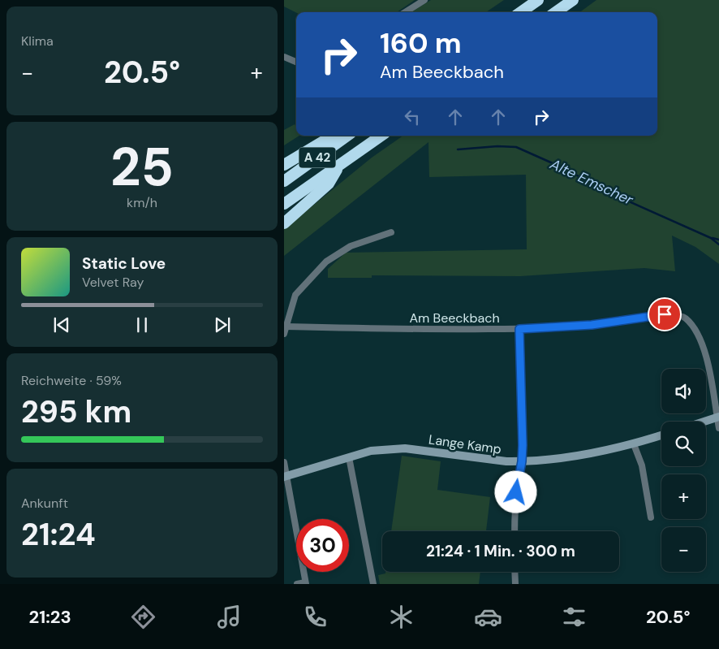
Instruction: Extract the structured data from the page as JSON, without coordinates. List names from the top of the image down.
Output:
{
  "streets": {
    "highway": ["A 42"],
    "street": ["Am Beeckbach", "Lange Kamp"]
  },
  "water": ["Alte Emscher"],
  "page": {
    "tile": [
      "Klima",
      ["25", "km/h"],
      ["Reichweite · 59%", "295 km"],
      ["Ankunft", "21:24"]
    ],
    "turn": ["160 m", "Am Beeckbach"],
    "heat": ["−", "20.5°", "+"],
    "song": ["Static Love", "Velvet Ray"],
    "map_buttons": ["+", "−"],
    "limit": "30",
    "trip": "21:24 · 1 Min. · 300 m",
    "tabs": ["21:23", "20.5°"]
  }
}
